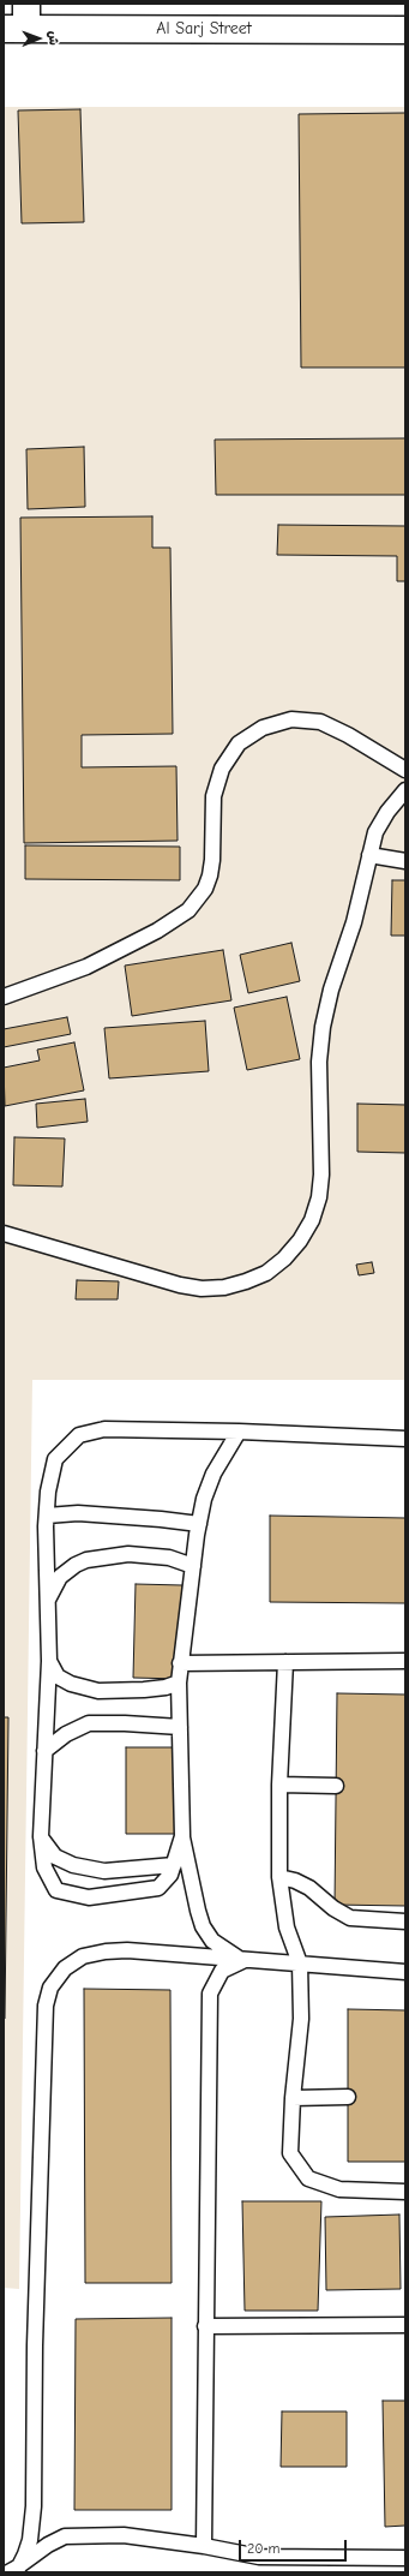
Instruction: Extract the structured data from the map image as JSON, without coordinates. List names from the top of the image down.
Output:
{
  "streets": {
    "street": ["Al Sarj Street"]
  },
  "scale_bar": "20 m",
  "north": "right"
}
